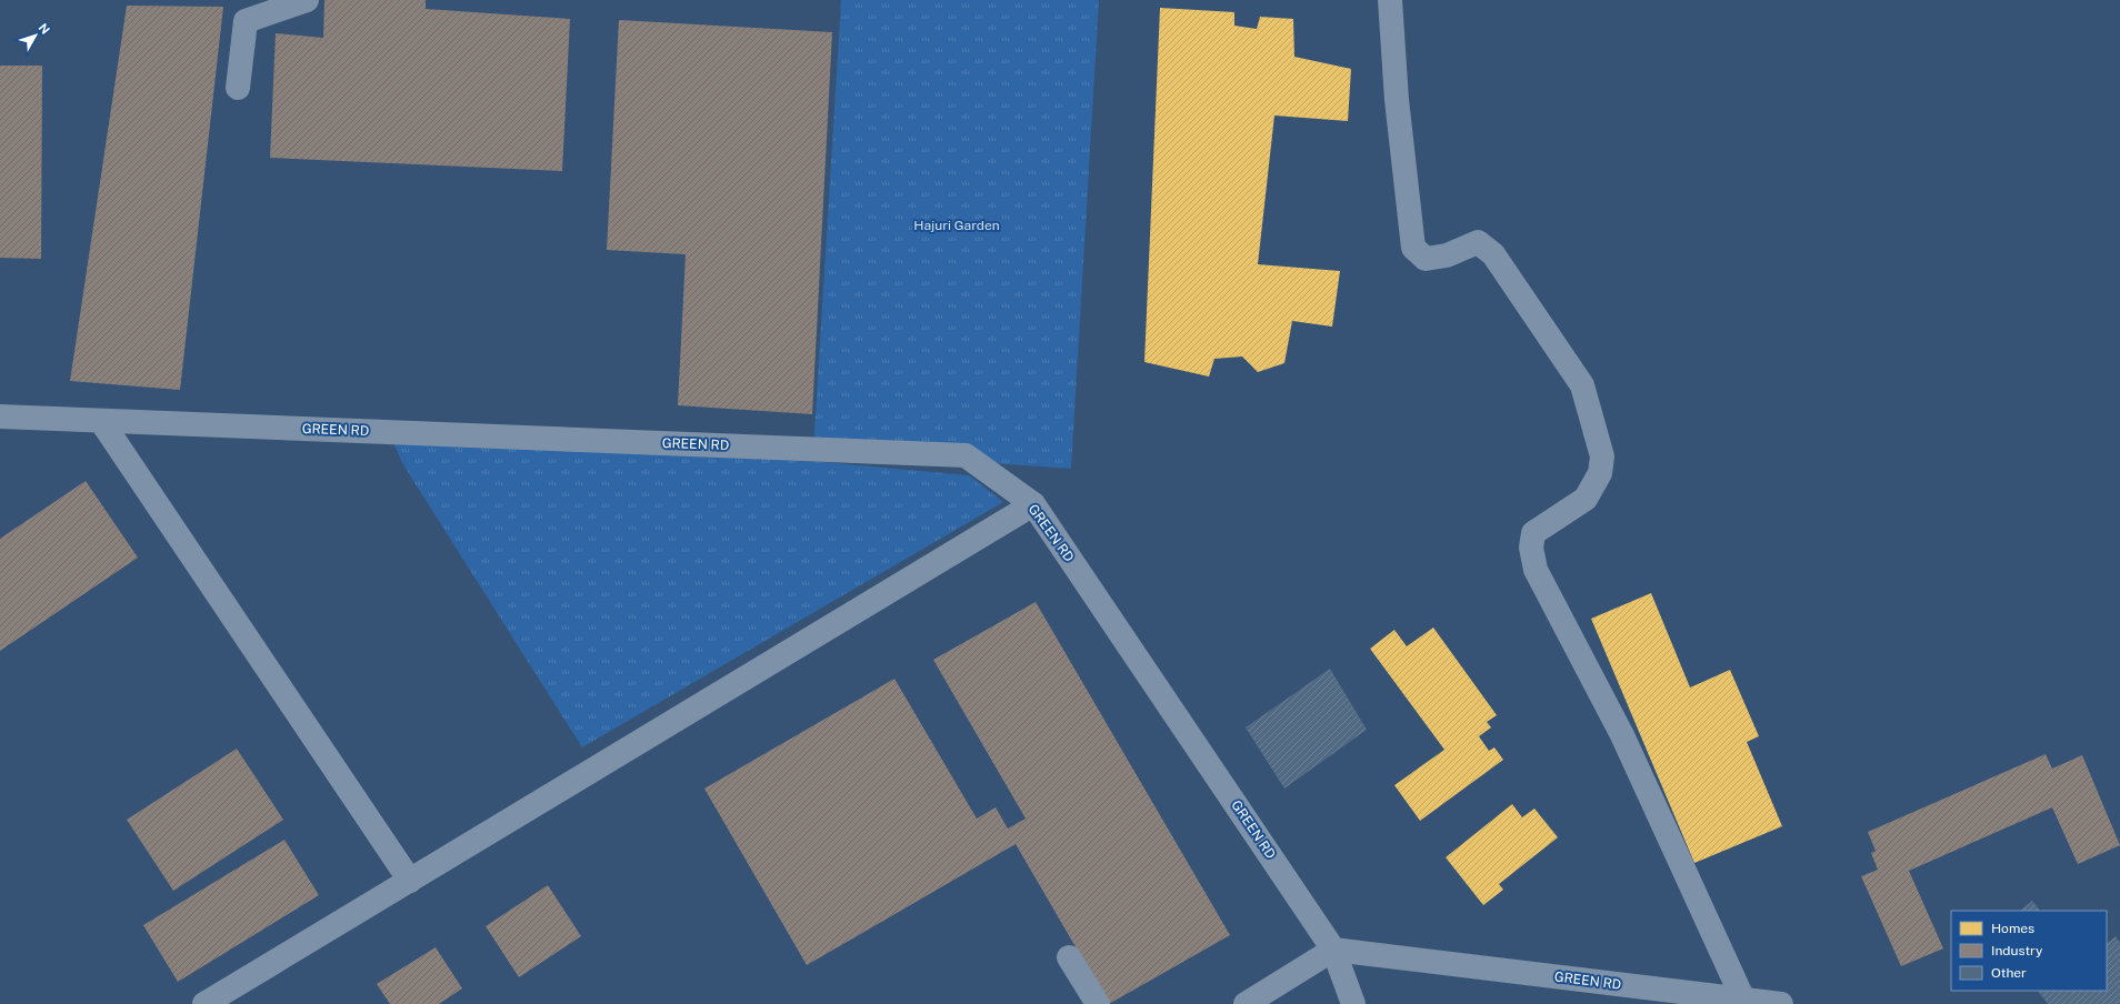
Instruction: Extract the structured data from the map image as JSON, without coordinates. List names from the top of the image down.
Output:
{
  "streets": {
    "street": ["GREEN RD"]
  },
  "parks": ["Hajuri Garden"],
  "legend": ["Homes", "Industry", "Other"],
  "north": "top right"
}
